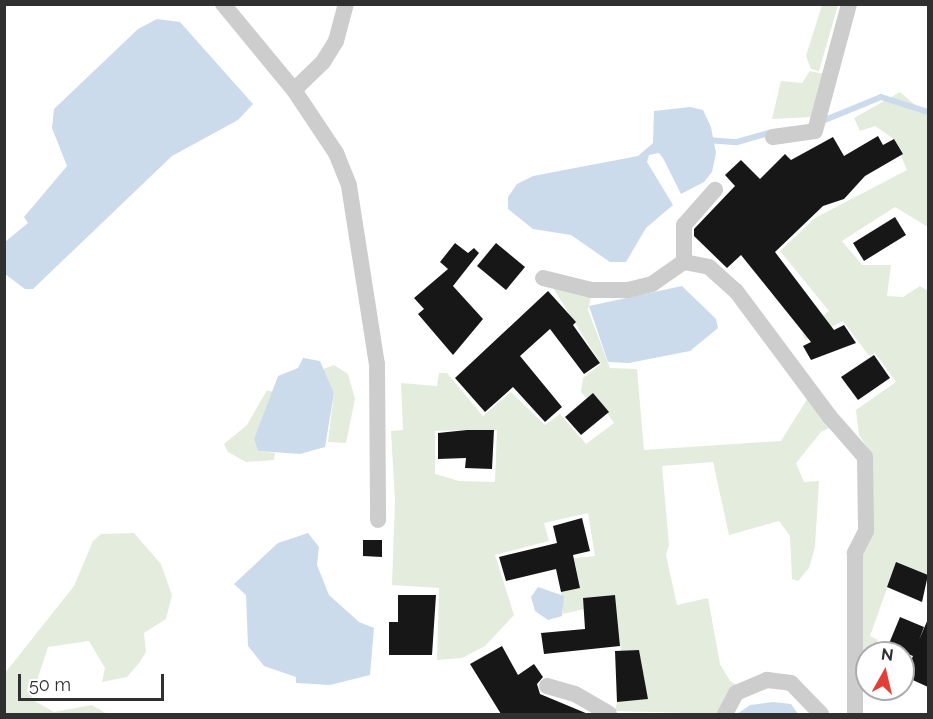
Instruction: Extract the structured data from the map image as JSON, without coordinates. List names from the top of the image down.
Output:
{
  "scale_bar": "50 m",
  "north": "top"
}
